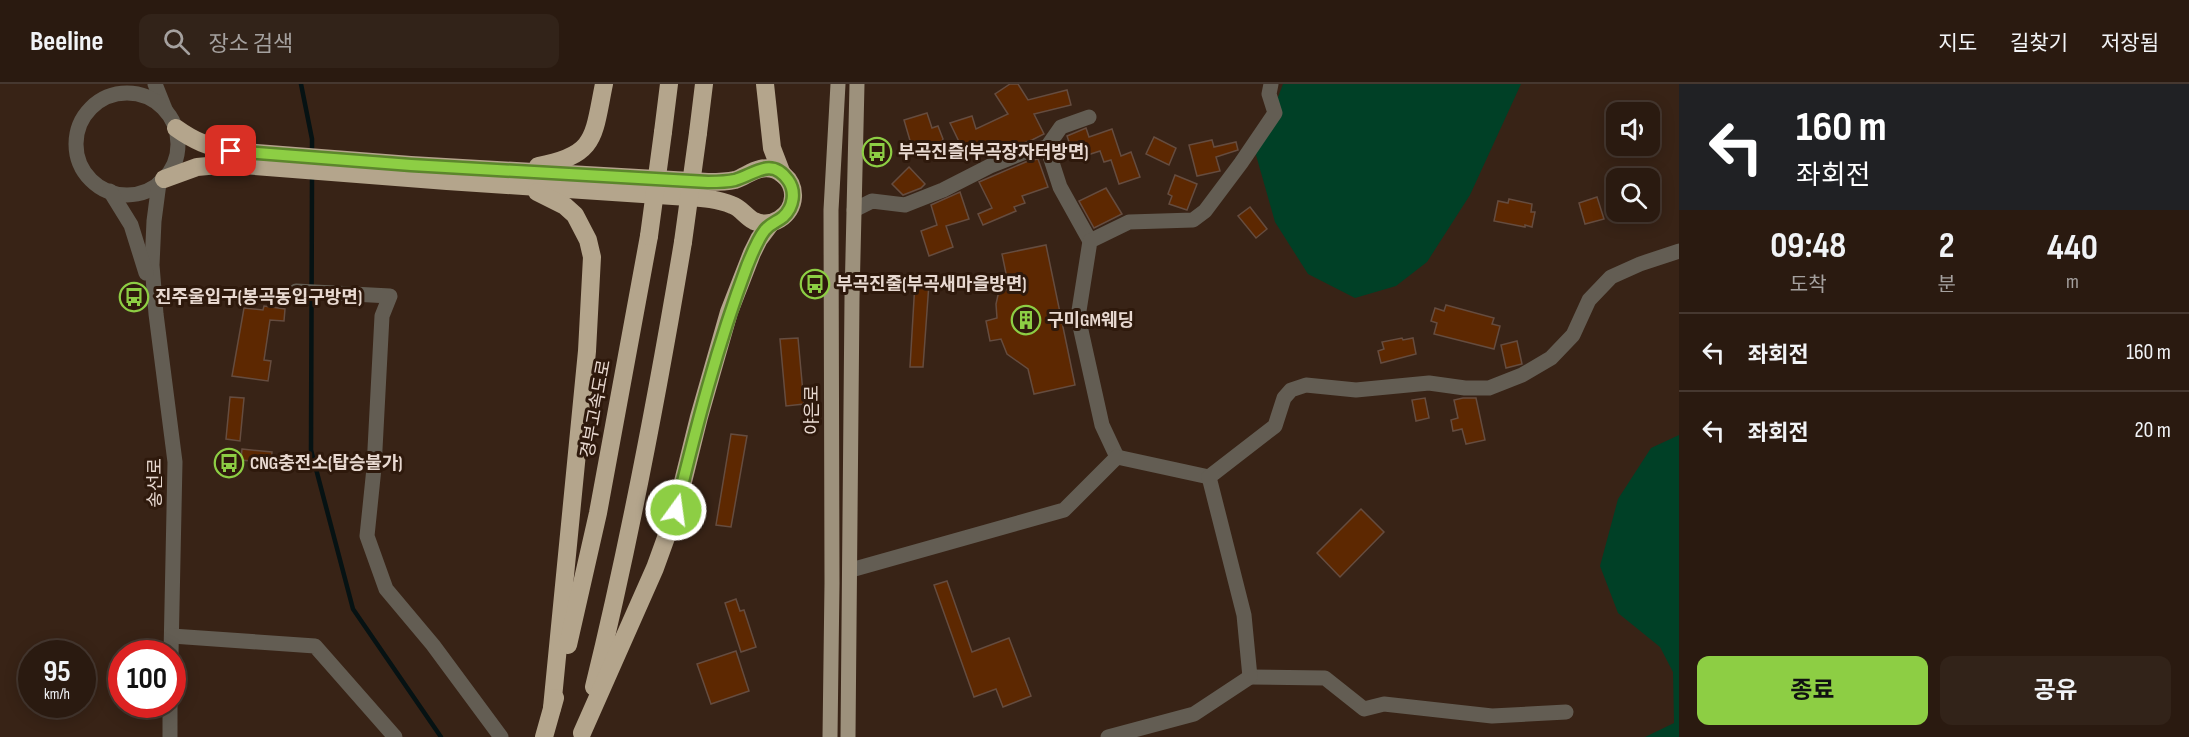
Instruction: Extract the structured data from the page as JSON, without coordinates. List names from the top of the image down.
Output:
{
  "streets": {
    "highway": ["경부고속도로"],
    "main road": ["야은로"],
    "street": ["송선로"]
  },
  "places": {
    "bus stop": [
      "부곡진즐(부곡장자터방면)",
      "부곡진줄(부곡새마을방면)",
      "진주울입구(봉곡동입구방면)",
      "CNG충전소(탑승불가)"
    ],
    "building": ["구미GM웨딩"]
  },
  "page": {
    "header": "Beeline",
    "search": "장소 검색",
    "nav": ["지도", "길찾기", "저장됨"],
    "turn": ["160 m", "좌회전"],
    "eta": [
      "09:48",
      "도착",
      "2",
      "분",
      "440",
      "m"
    ],
    "list": [
      {
        "name": "좌회전",
        "value": "160 m"
      },
      {
        "name": "좌회전",
        "value": "20 m"
      }
    ],
    "speed": "95 km/h",
    "limit": "100",
    "buttons": ["종료", "공유"]
  }
}
